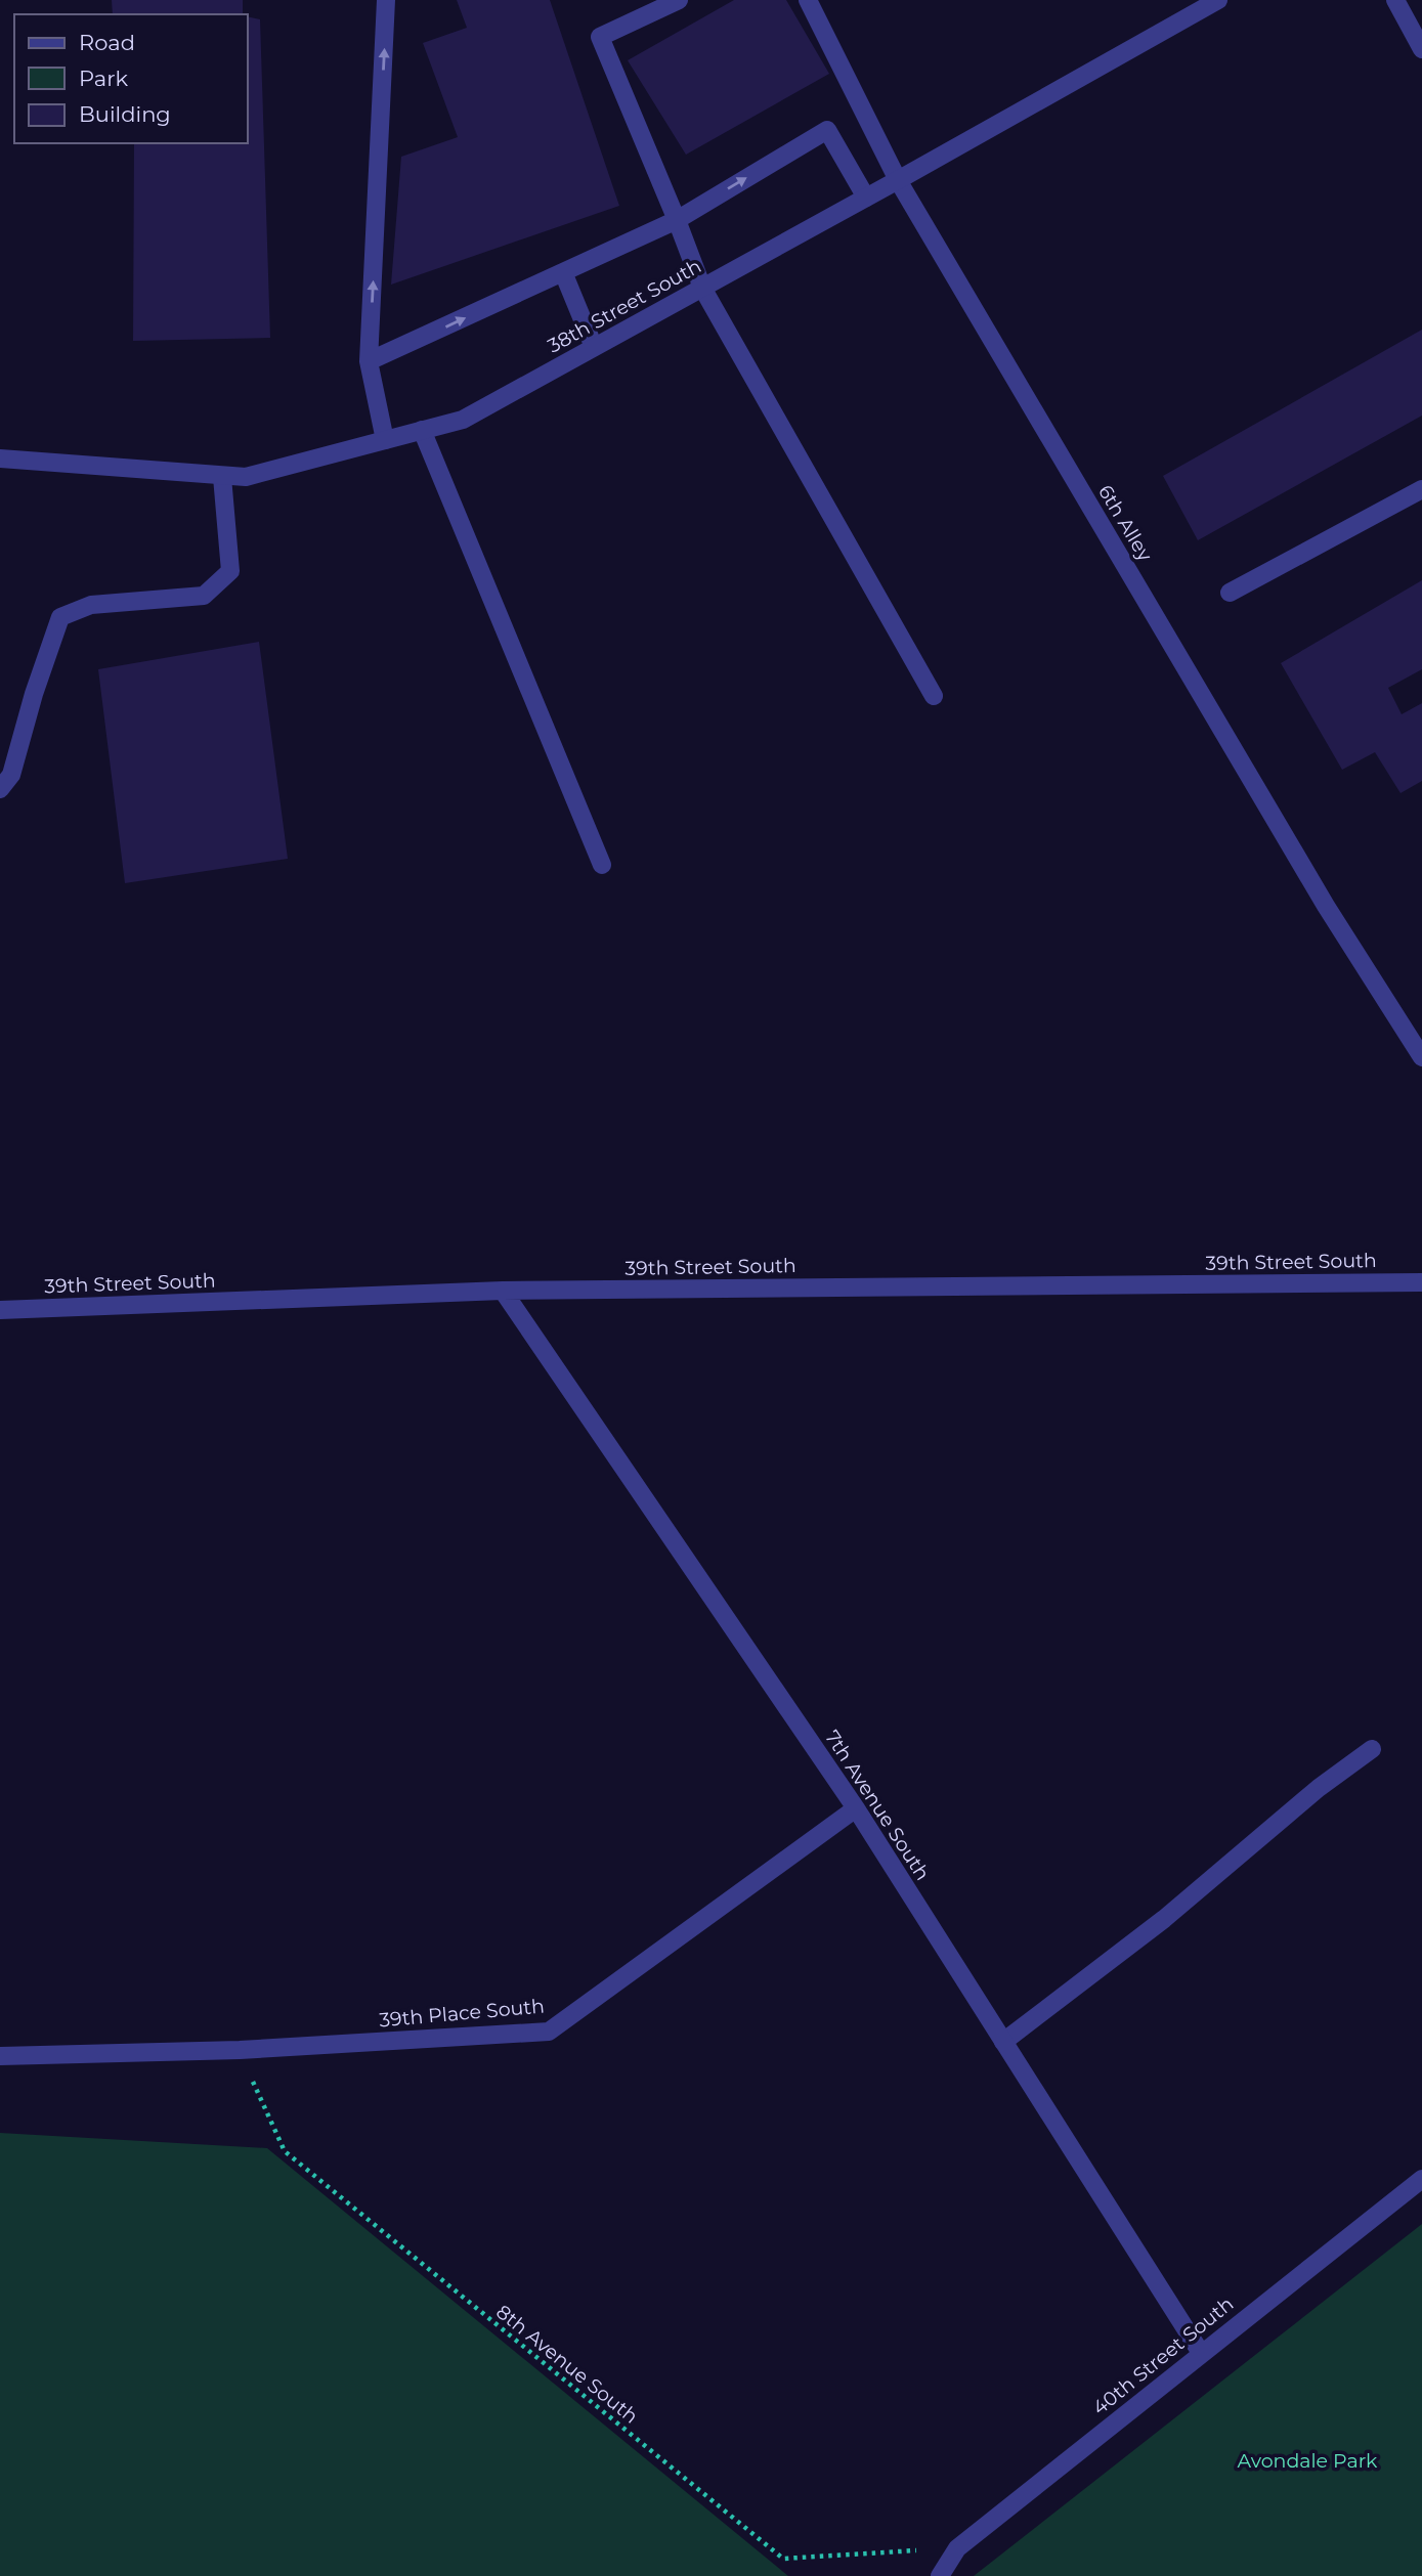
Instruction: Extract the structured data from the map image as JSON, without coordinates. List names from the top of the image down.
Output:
{
  "streets": {
    "street": [
      "38th Street South",
      "6th Alley",
      "39th Street South",
      "7th Avenue South",
      "39th Place South",
      "40th Street South"
    ],
    "path": ["8th Avenue South"]
  },
  "crossings": [
    ["38th Street South", "6th Alley"],
    ["39th Street South", "7th Avenue South"],
    ["7th Avenue South", "39th Place South"],
    ["7th Avenue South", "40th Street South"],
    ["39th Place South", "8th Avenue South"],
    ["40th Street South", "8th Avenue South"]
  ],
  "parks": ["Avondale Park"],
  "legend": ["Road", "Park", "Building"]
}
